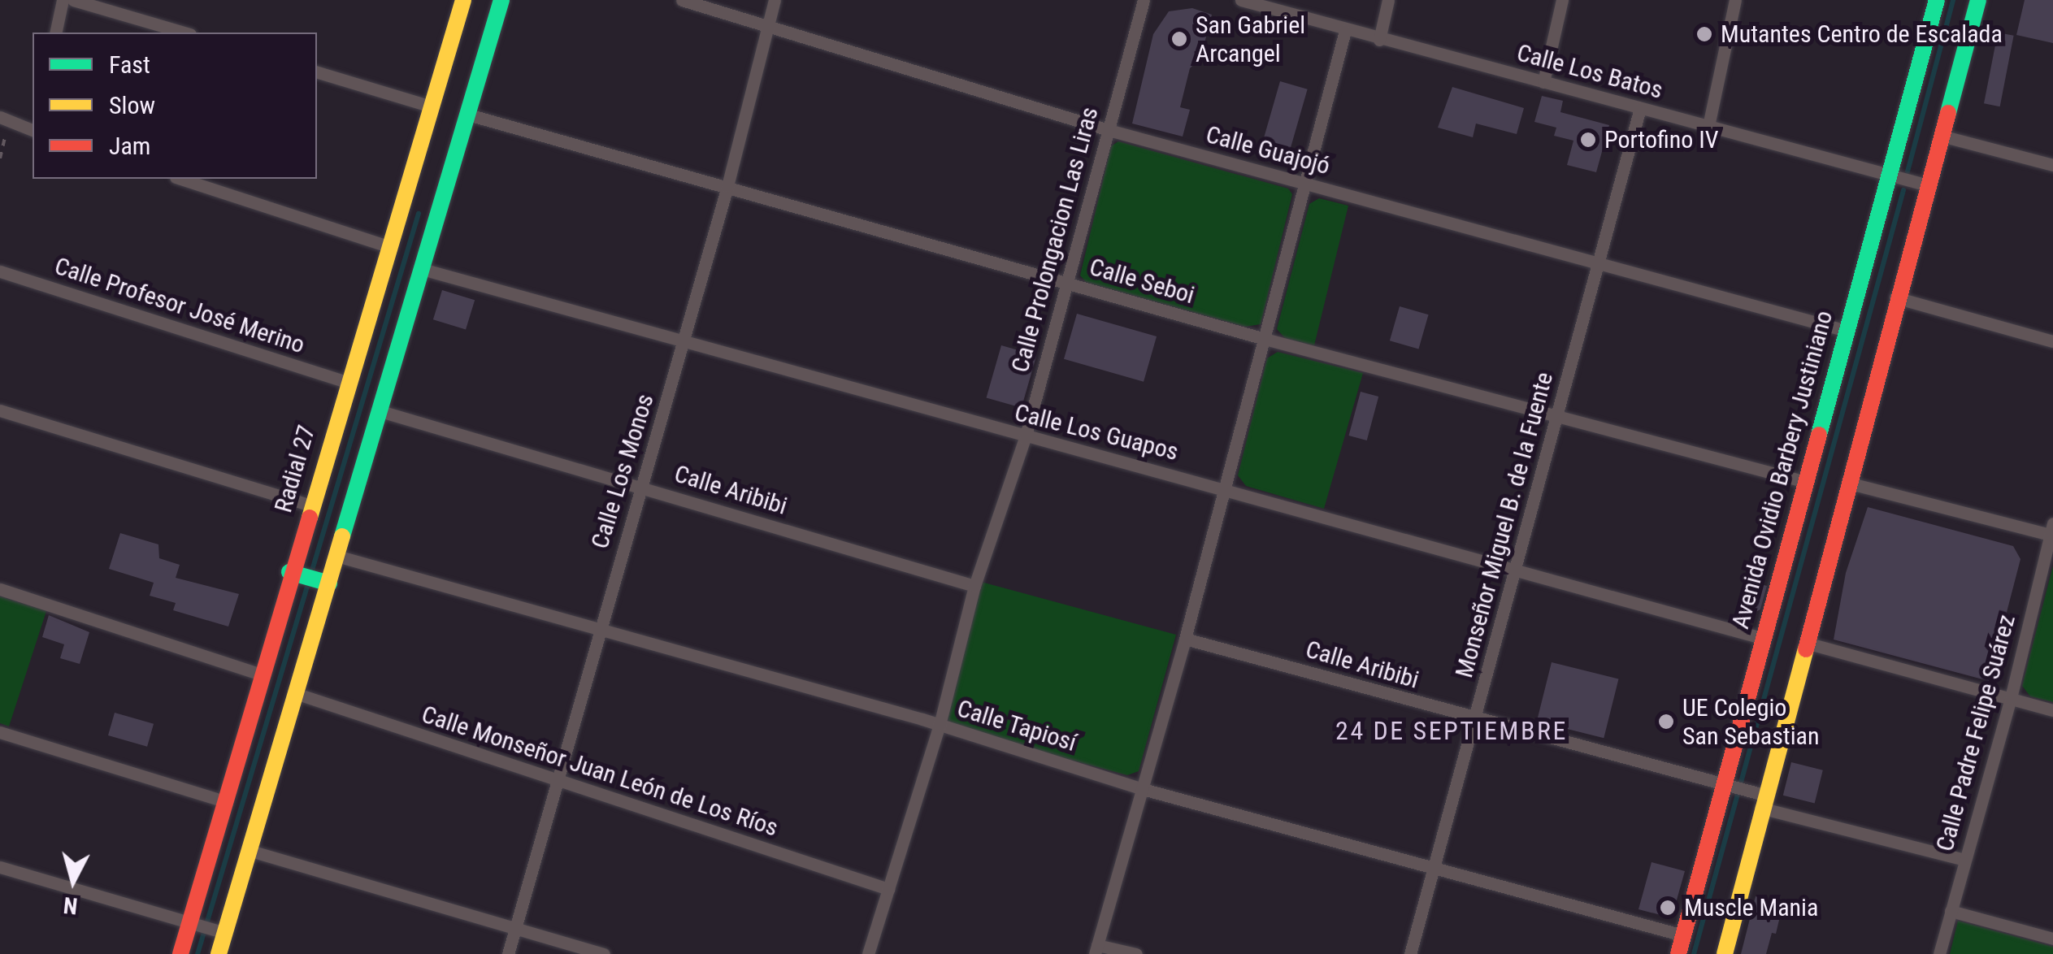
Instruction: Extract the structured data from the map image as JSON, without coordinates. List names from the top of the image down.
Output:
{
  "streets": {
    "street": [
      "Calle Los Batos",
      "Calle Guajojó",
      "Calle Prolongacion Las Liras",
      "Calle Seboi",
      "Calle Profesor José Merino",
      "Calle Los Guapos",
      "Radial 27",
      "Avenida Ovidio Barbery Justiniano",
      "Calle Los Monos",
      "Calle Aribibi",
      "Monseñor Miguel B. de la Fuente",
      "Calle Tapiosí",
      "Calle Padre Felipe Suárez",
      "Calle Monseñor Juan León de Los Ríos"
    ]
  },
  "crossings": [
    ["Calle Los Batos", "Avenida Ovidio Barbery Justiniano"],
    ["Calle Los Batos", "Monseñor Miguel B. de la Fuente"],
    ["Calle Guajojó", "Calle Prolongacion Las Liras"],
    ["Calle Guajojó", "Avenida Ovidio Barbery Justiniano"],
    ["Calle Guajojó", "Calle Los Monos"],
    ["Calle Guajojó", "Monseñor Miguel B. de la Fuente"],
    ["Calle Prolongacion Las Liras", "Calle Seboi"],
    ["Calle Prolongacion Las Liras", "Calle Los Guapos"],
    ["Calle Prolongacion Las Liras", "Calle Aribibi"],
    ["Calle Prolongacion Las Liras", "Calle Tapiosí"],
    ["Calle Prolongacion Las Liras", "Calle Monseñor Juan León de Los Ríos"],
    ["Calle Seboi", "Avenida Ovidio Barbery Justiniano"],
    ["Calle Seboi", "Calle Los Monos"],
    ["Calle Seboi", "Monseñor Miguel B. de la Fuente"],
    ["Calle Profesor José Merino", "Radial 27"],
    ["Calle Los Guapos", "Avenida Ovidio Barbery Justiniano"],
    ["Calle Los Guapos", "Calle Los Monos"],
    ["Calle Los Guapos", "Monseñor Miguel B. de la Fuente"],
    ["Avenida Ovidio Barbery Justiniano", "Calle Aribibi"],
    ["Avenida Ovidio Barbery Justiniano", "Calle Tapiosí"],
    ["Calle Los Monos", "Calle Aribibi"],
    ["Calle Los Monos", "Calle Tapiosí"],
    ["Calle Los Monos", "Calle Monseñor Juan León de Los Ríos"],
    ["Calle Aribibi", "Monseñor Miguel B. de la Fuente"],
    ["Calle Aribibi", "Calle Padre Felipe Suárez"],
    ["Monseñor Miguel B. de la Fuente", "Calle Tapiosí"]
  ],
  "districts": ["24 DE SEPTIEMBRE"],
  "places": [
    "Mutantes Centro de Escalada",
    "San Gabriel Arcangel",
    "Portofino IV",
    "UE Colegio San Sebastian",
    "Muscle Mania"
  ],
  "legend": ["Fast", "Slow", "Jam"],
  "north": "bottom"
}
